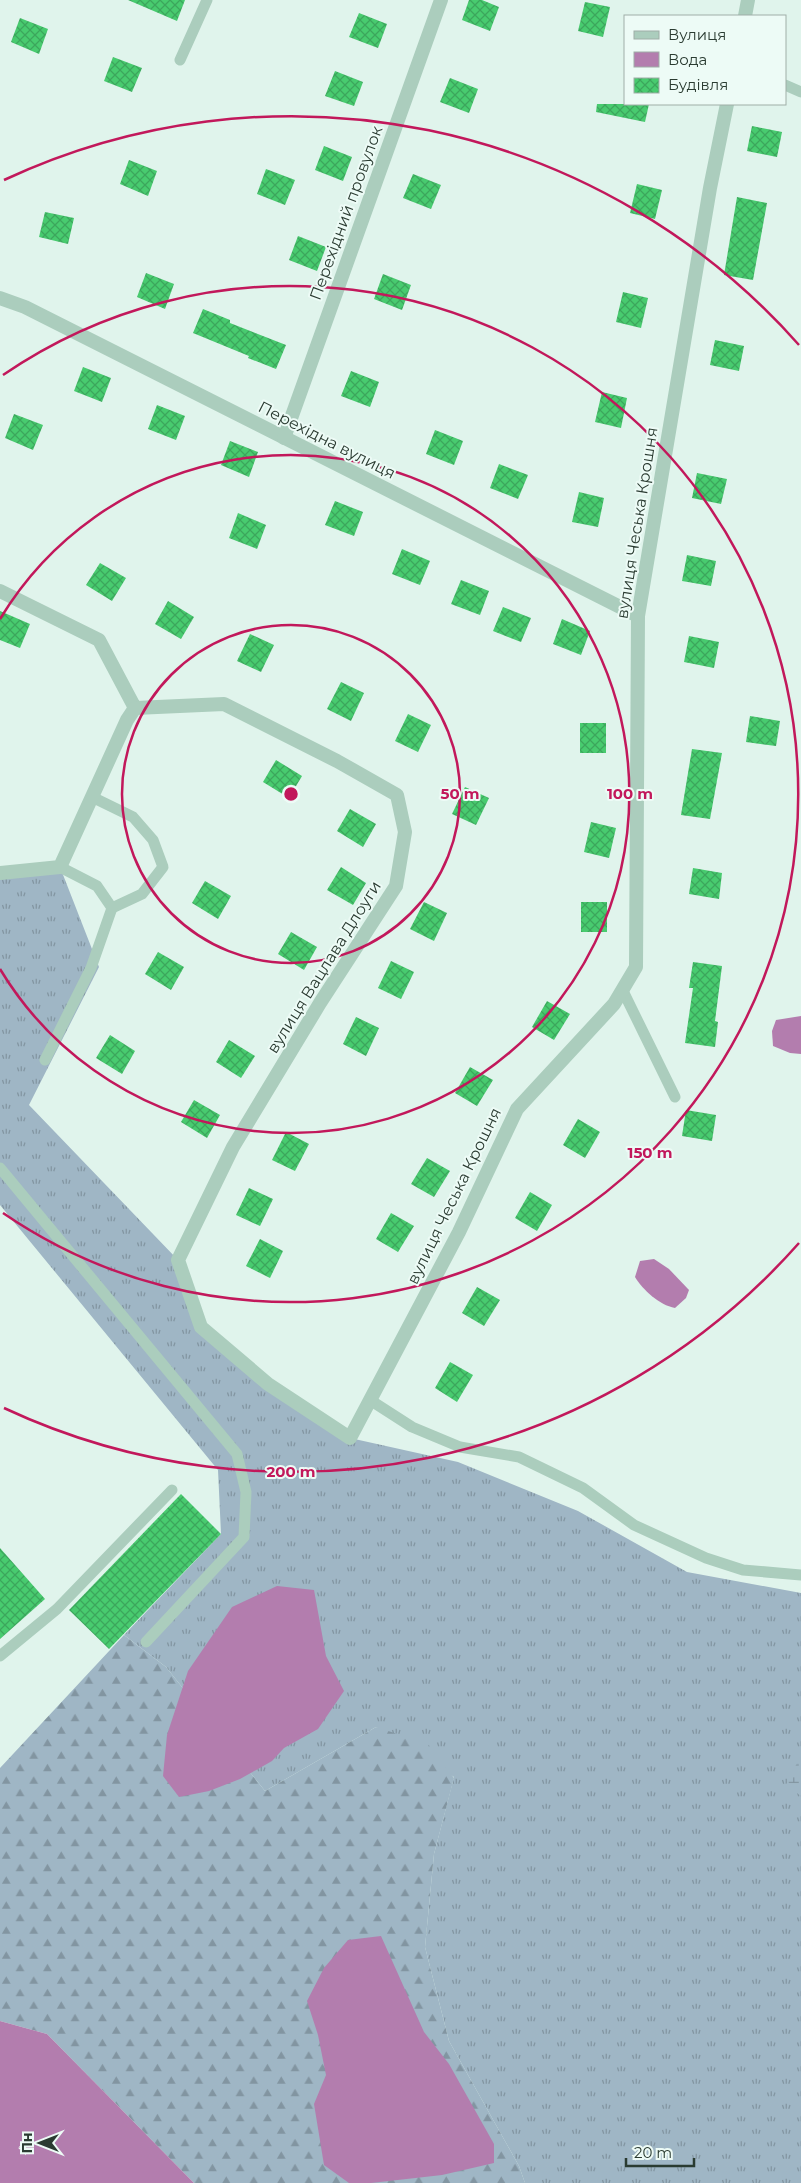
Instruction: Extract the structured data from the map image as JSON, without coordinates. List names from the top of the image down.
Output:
{
  "streets": {
    "street": [
      "Перехідний провулок",
      "Перехідна вулиця",
      "вулиця Чеська Крошня",
      "вулиця Вацлава Длоуги"
    ]
  },
  "crossings": [
    ["Перехідний провулок", "Перехідна вулиця"],
    ["Перехідна вулиця", "вулиця Чеська Крошня"],
    ["вулиця Чеська Крошня", "вулиця Вацлава Длоуги"]
  ],
  "legend": ["Вулиця", "Вода", "Будівля"],
  "scale_bar": "20 m",
  "north": "left",
  "rings": [
    "50 m",
    "100 m",
    "150 m",
    "200 m"
  ]
}
